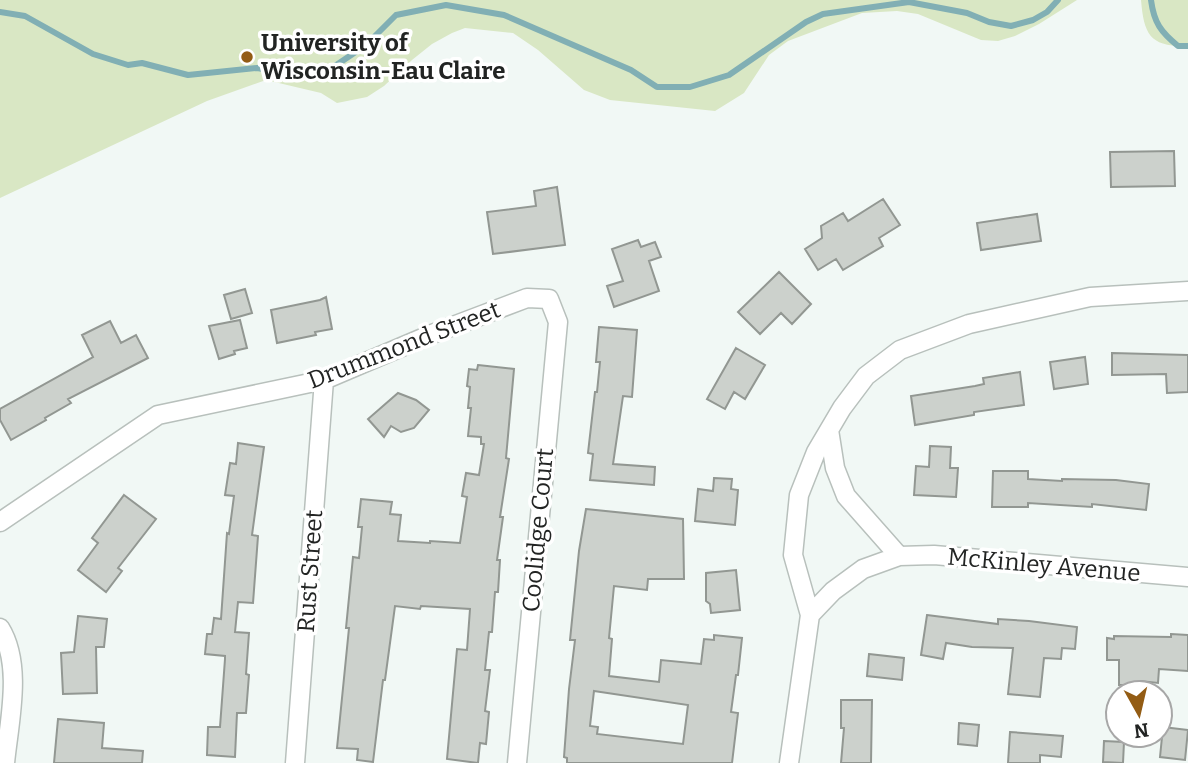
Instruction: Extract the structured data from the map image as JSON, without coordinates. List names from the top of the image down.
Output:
{
  "streets": {
    "street": [
      "Drummond Street",
      "Coolidge Court",
      "McKinley Avenue",
      "Rust Street"
    ]
  },
  "crossings": [
    ["Drummond Street", "Coolidge Court"],
    ["Drummond Street", "Rust Street"]
  ],
  "places": ["University of Wisconsin-Eau Claire"],
  "north": "bottom"
}
